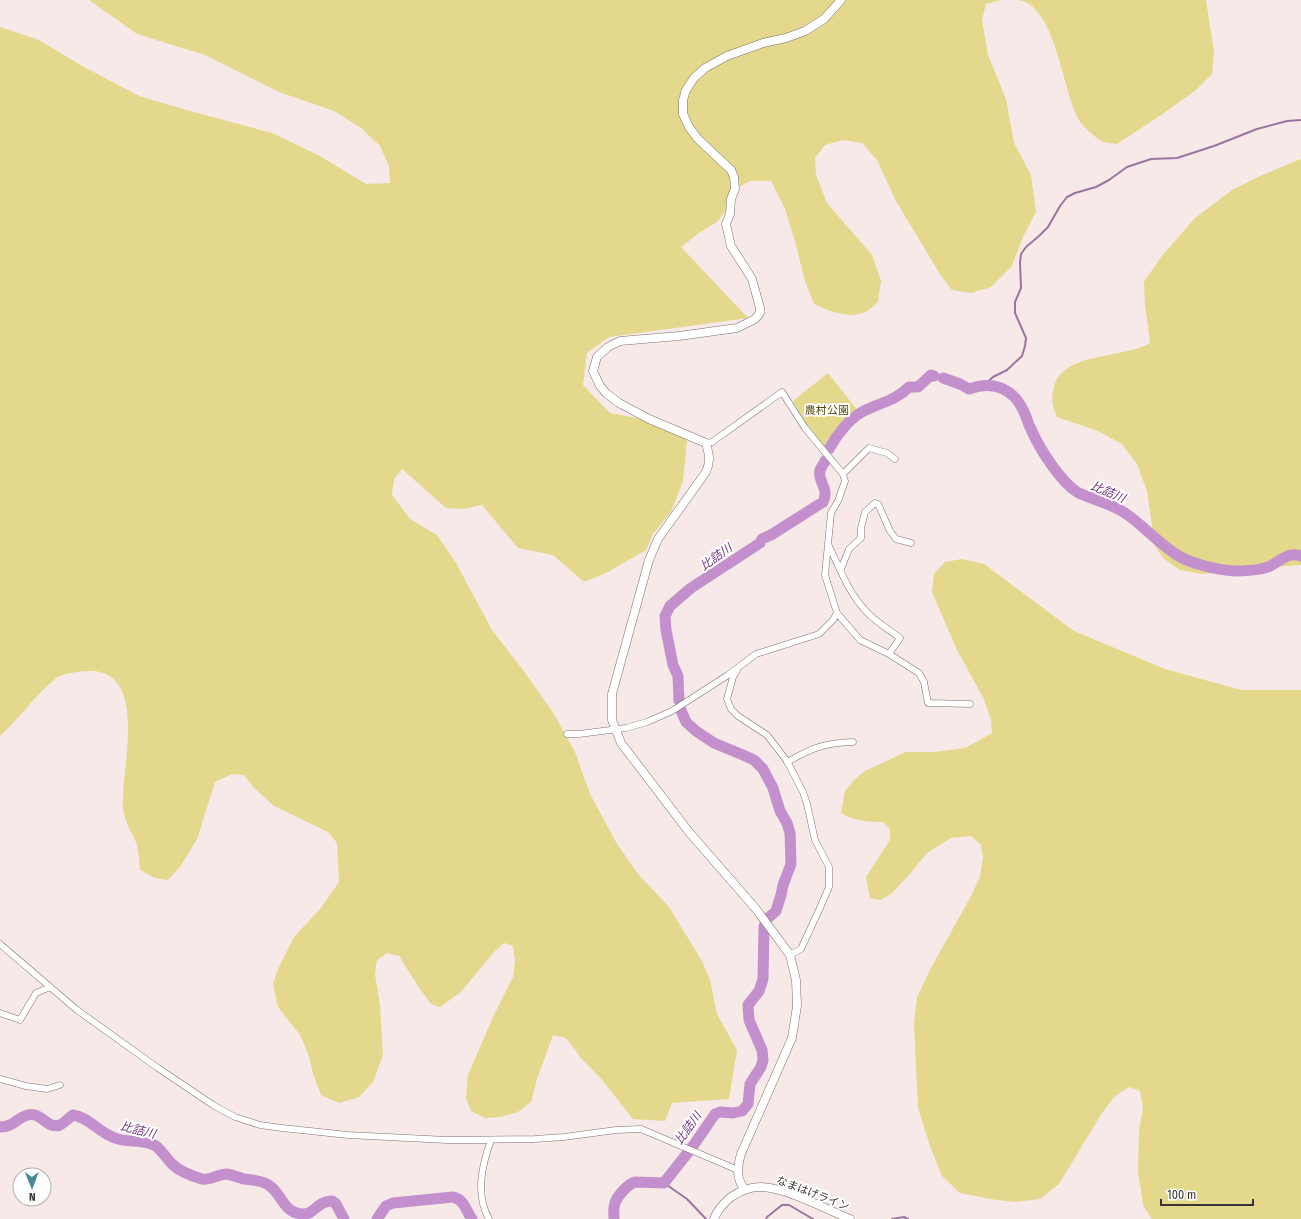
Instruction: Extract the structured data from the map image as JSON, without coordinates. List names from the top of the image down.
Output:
{
  "streets": {
    "street": ["なまはげライン"]
  },
  "water": ["比詰川"],
  "parks": ["農村公園"],
  "scale_bar": "100 m",
  "north": "bottom"
}
